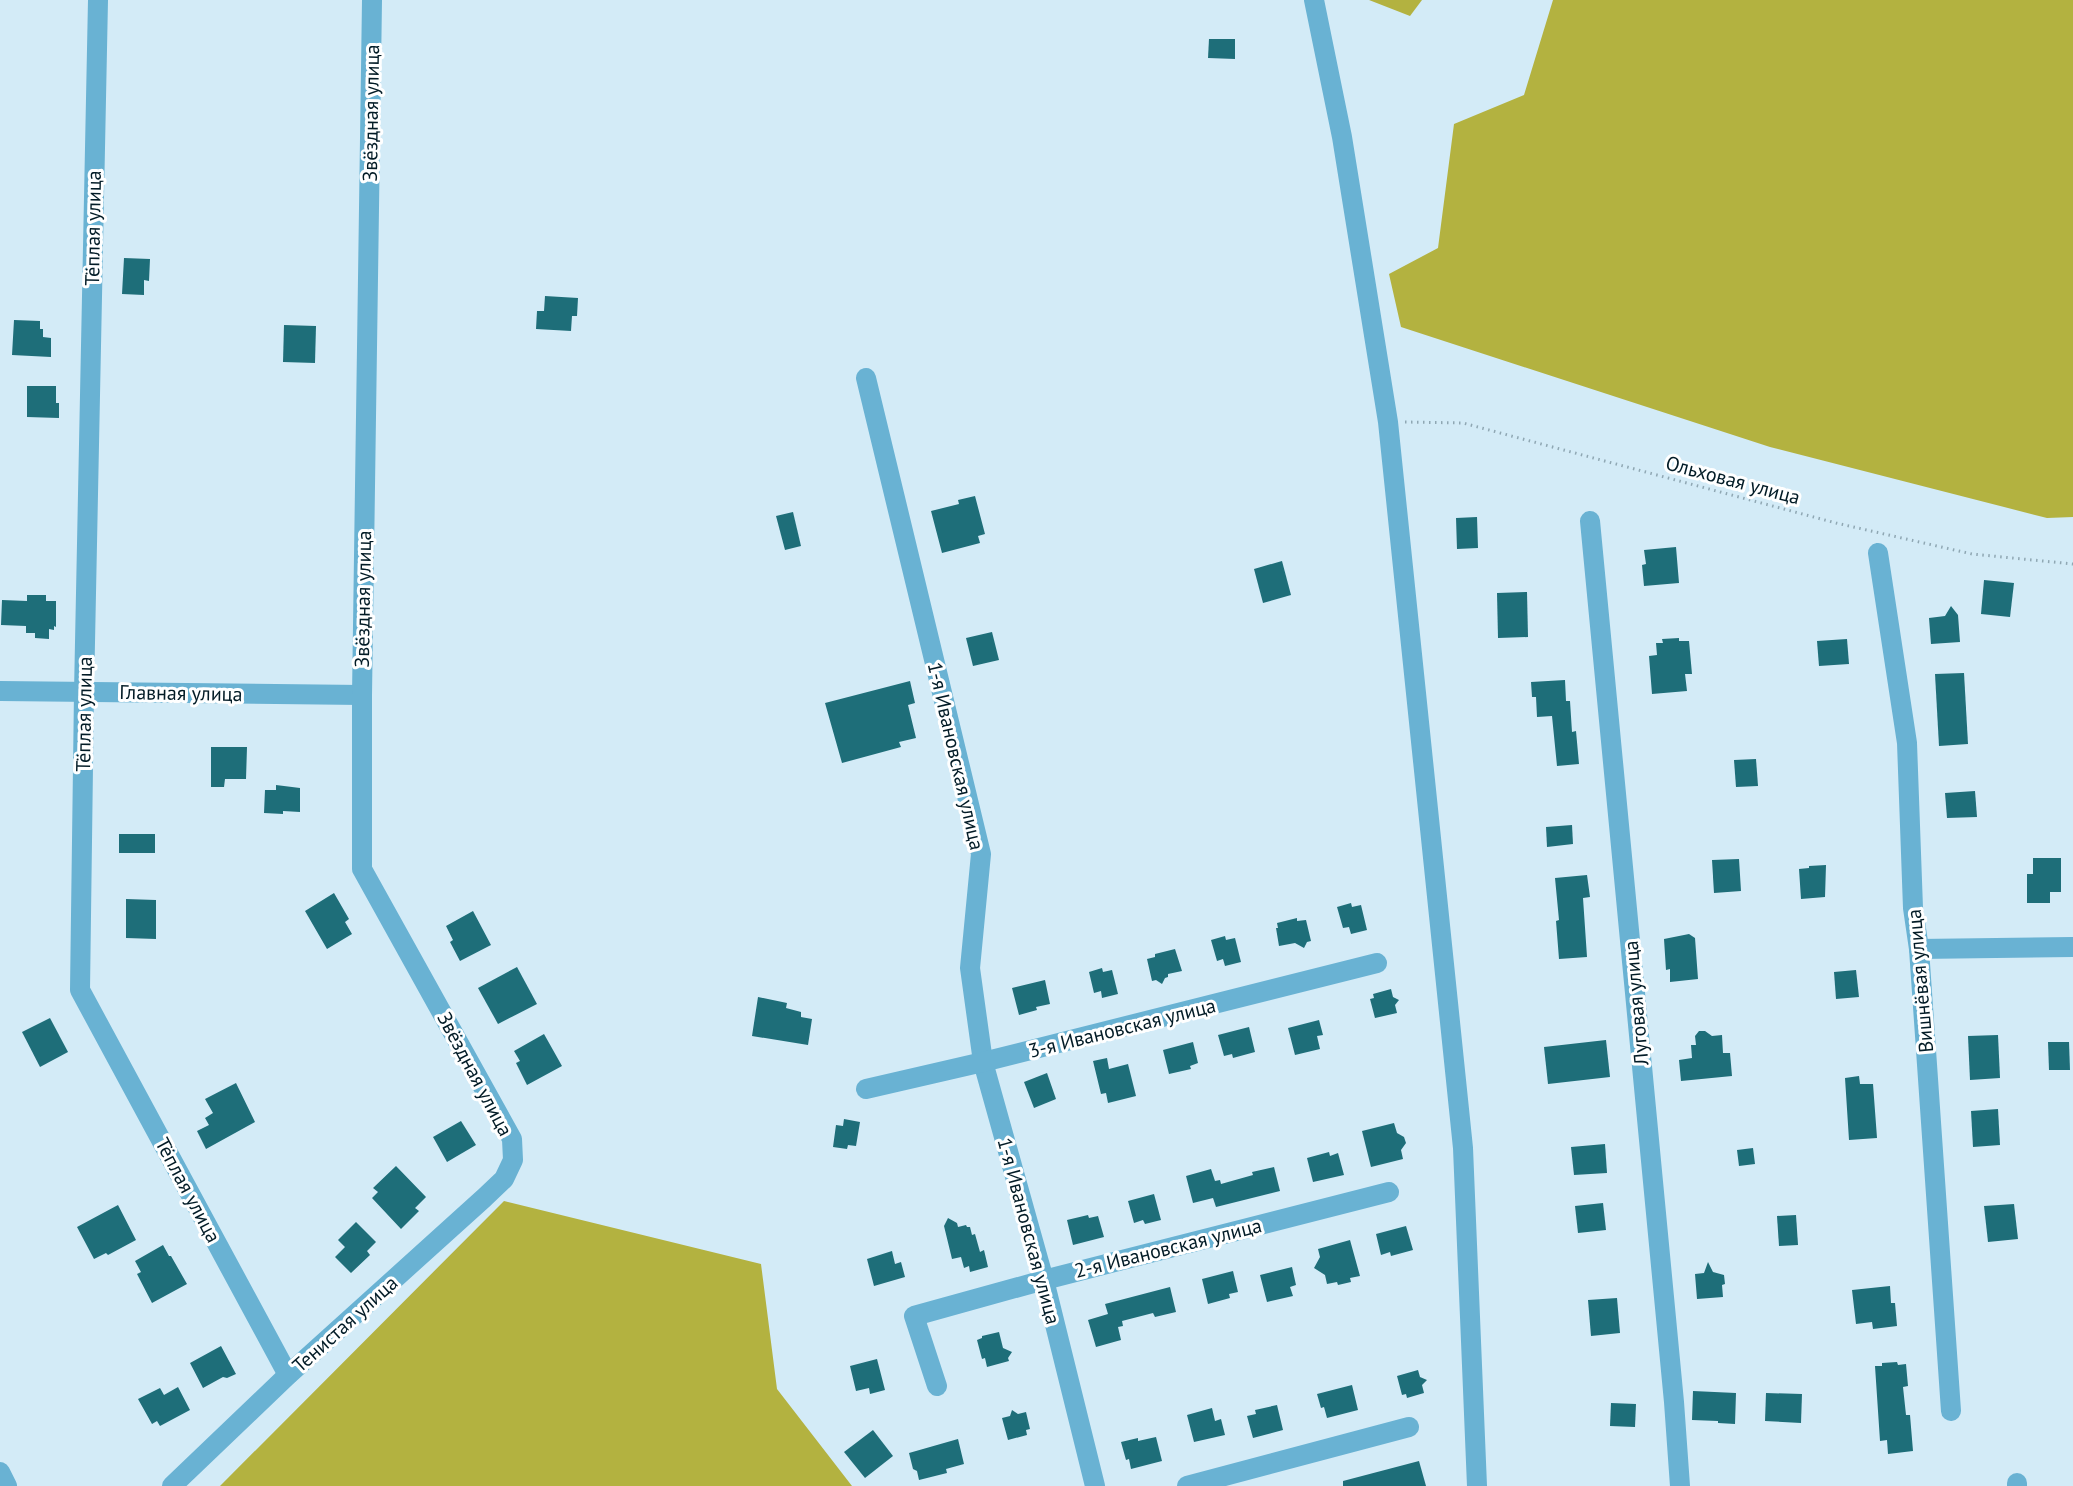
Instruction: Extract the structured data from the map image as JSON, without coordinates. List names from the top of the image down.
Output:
{
  "streets": {
    "street": [
      "Звёздная улица",
      "Тёплая улица",
      "Главная улица",
      "1-я Ивановская улица",
      "Вишнёвая улица",
      "Луговая улица",
      "3-я Ивановская улица",
      "2-я Ивановская улица",
      "Тенистая улица"
    ],
    "path": ["Ольховая улица"]
  },
  "crossings": [
    ["Звёздная улица", "Главная улица"],
    ["Звёздная улица", "Тенистая улица"],
    ["Тёплая улица", "Главная улица"],
    ["Тёплая улица", "Тенистая улица"],
    ["1-я Ивановская улица", "3-я Ивановская улица"],
    ["1-я Ивановская улица", "2-я Ивановская улица"]
  ]
}
